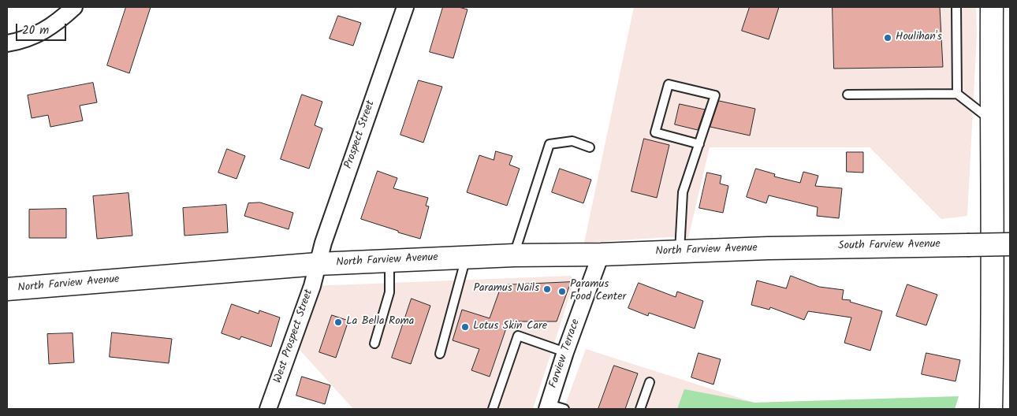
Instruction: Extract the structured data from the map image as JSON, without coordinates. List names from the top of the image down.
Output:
{
  "streets": {
    "main road": ["South Farview Avenue", "North Farview Avenue"],
    "street": ["Prospect Street", "West Prospect Street", "Farview Terrace"]
  },
  "crossings": [
    ["Prospect Street", "North Farview Avenue"],
    ["Prospect Street", "West Prospect Street"],
    ["South Farview Avenue", "North Farview Avenue"],
    ["North Farview Avenue", "West Prospect Street"],
    ["North Farview Avenue", "Farview Terrace"]
  ],
  "places": [
    "Houlihan's",
    "Paramus Nails",
    "Paramus Food Center",
    "La Bella Roma",
    "Lotus Skin Care"
  ],
  "scale_bar": "20 m"
}
